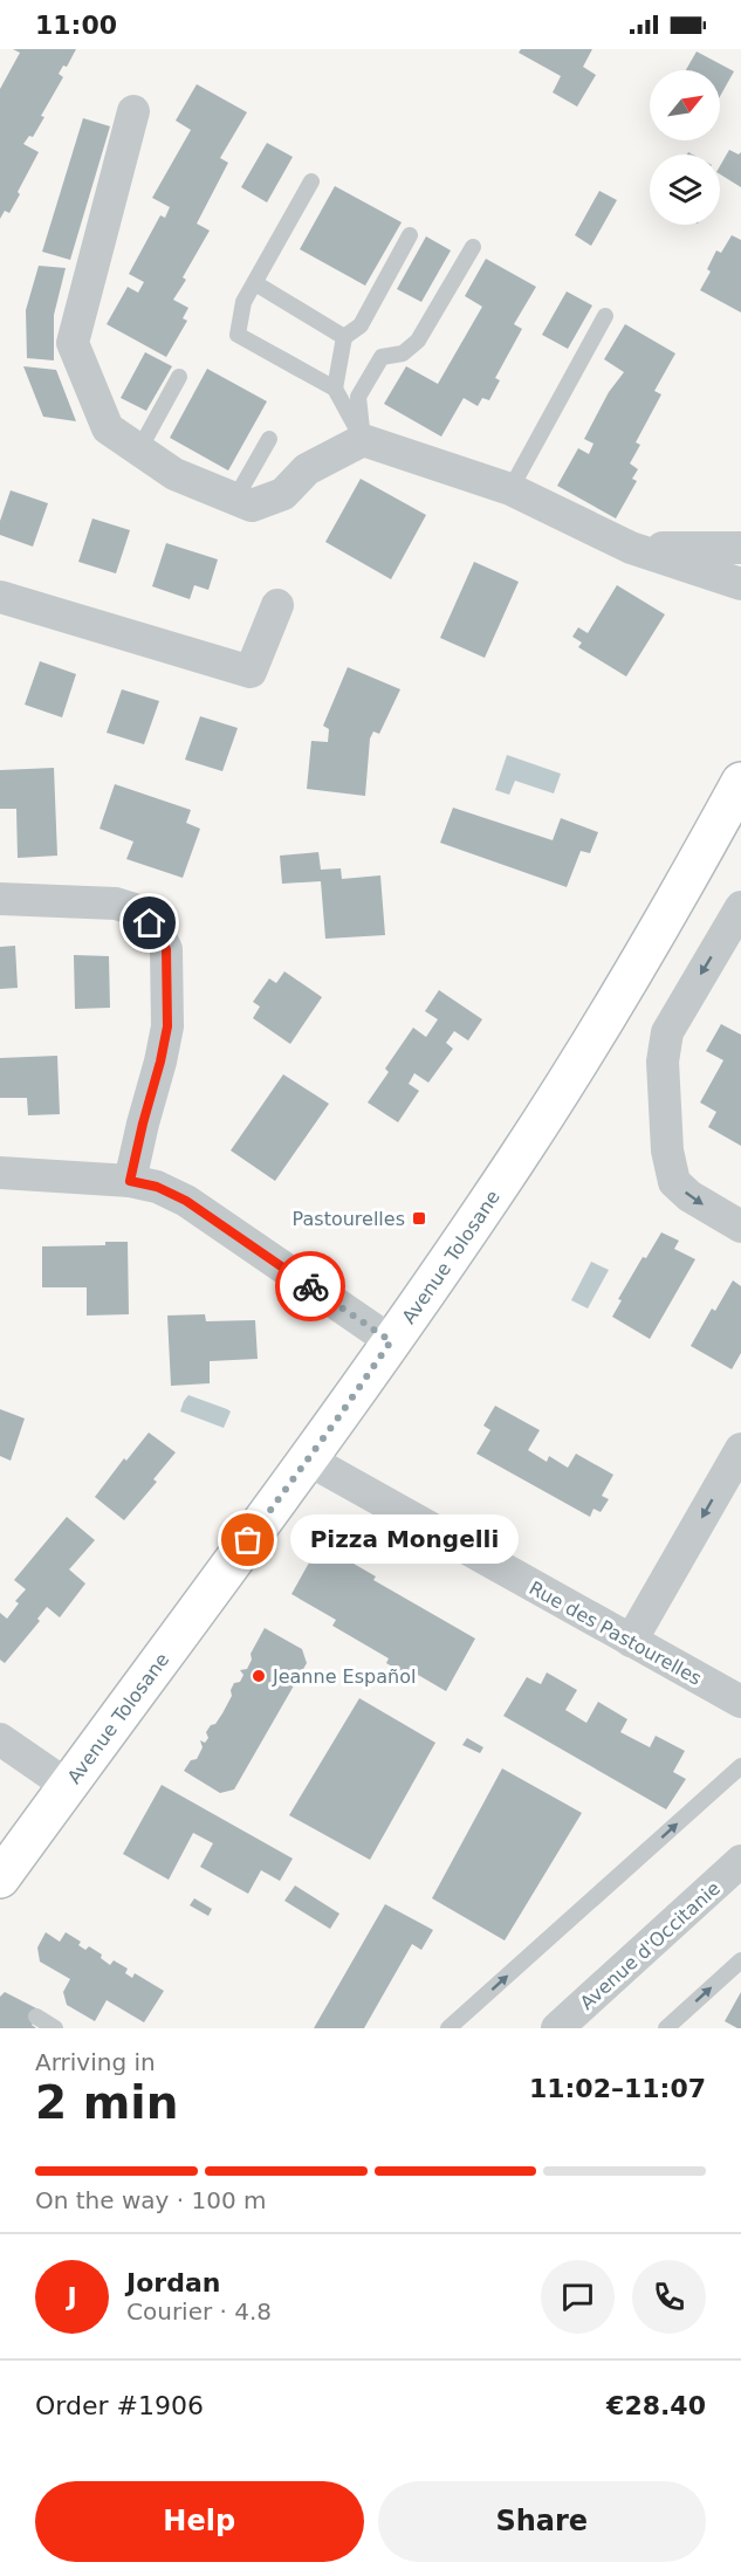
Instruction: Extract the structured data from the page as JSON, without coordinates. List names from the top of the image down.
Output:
{
  "streets": {
    "main road": ["Avenue Tolosane"],
    "street": ["Rue des Pastourelles", "Avenue d'Occitanie"]
  },
  "crossings": [
    ["Avenue Tolosane", "Rue des Pastourelles"]
  ],
  "places": {
    "transit": ["Pastourelles"],
    "other": ["Pizza Mongelli", "Jeanne Español"]
  },
  "north": "top right",
  "page": {
    "status": "11:00",
    "bubble": "Pizza Mongelli",
    "heading": ["2 min", "Arriving in", "11:02–11:07"],
    "panel": [
      "Jordan",
      "Courier · 4.8",
      "Order #1906",
      "€28.40"
    ],
    "bar": "On the way · 100 m",
    "round": "J",
    "buttons": ["Help", "Share"]
  }
}
